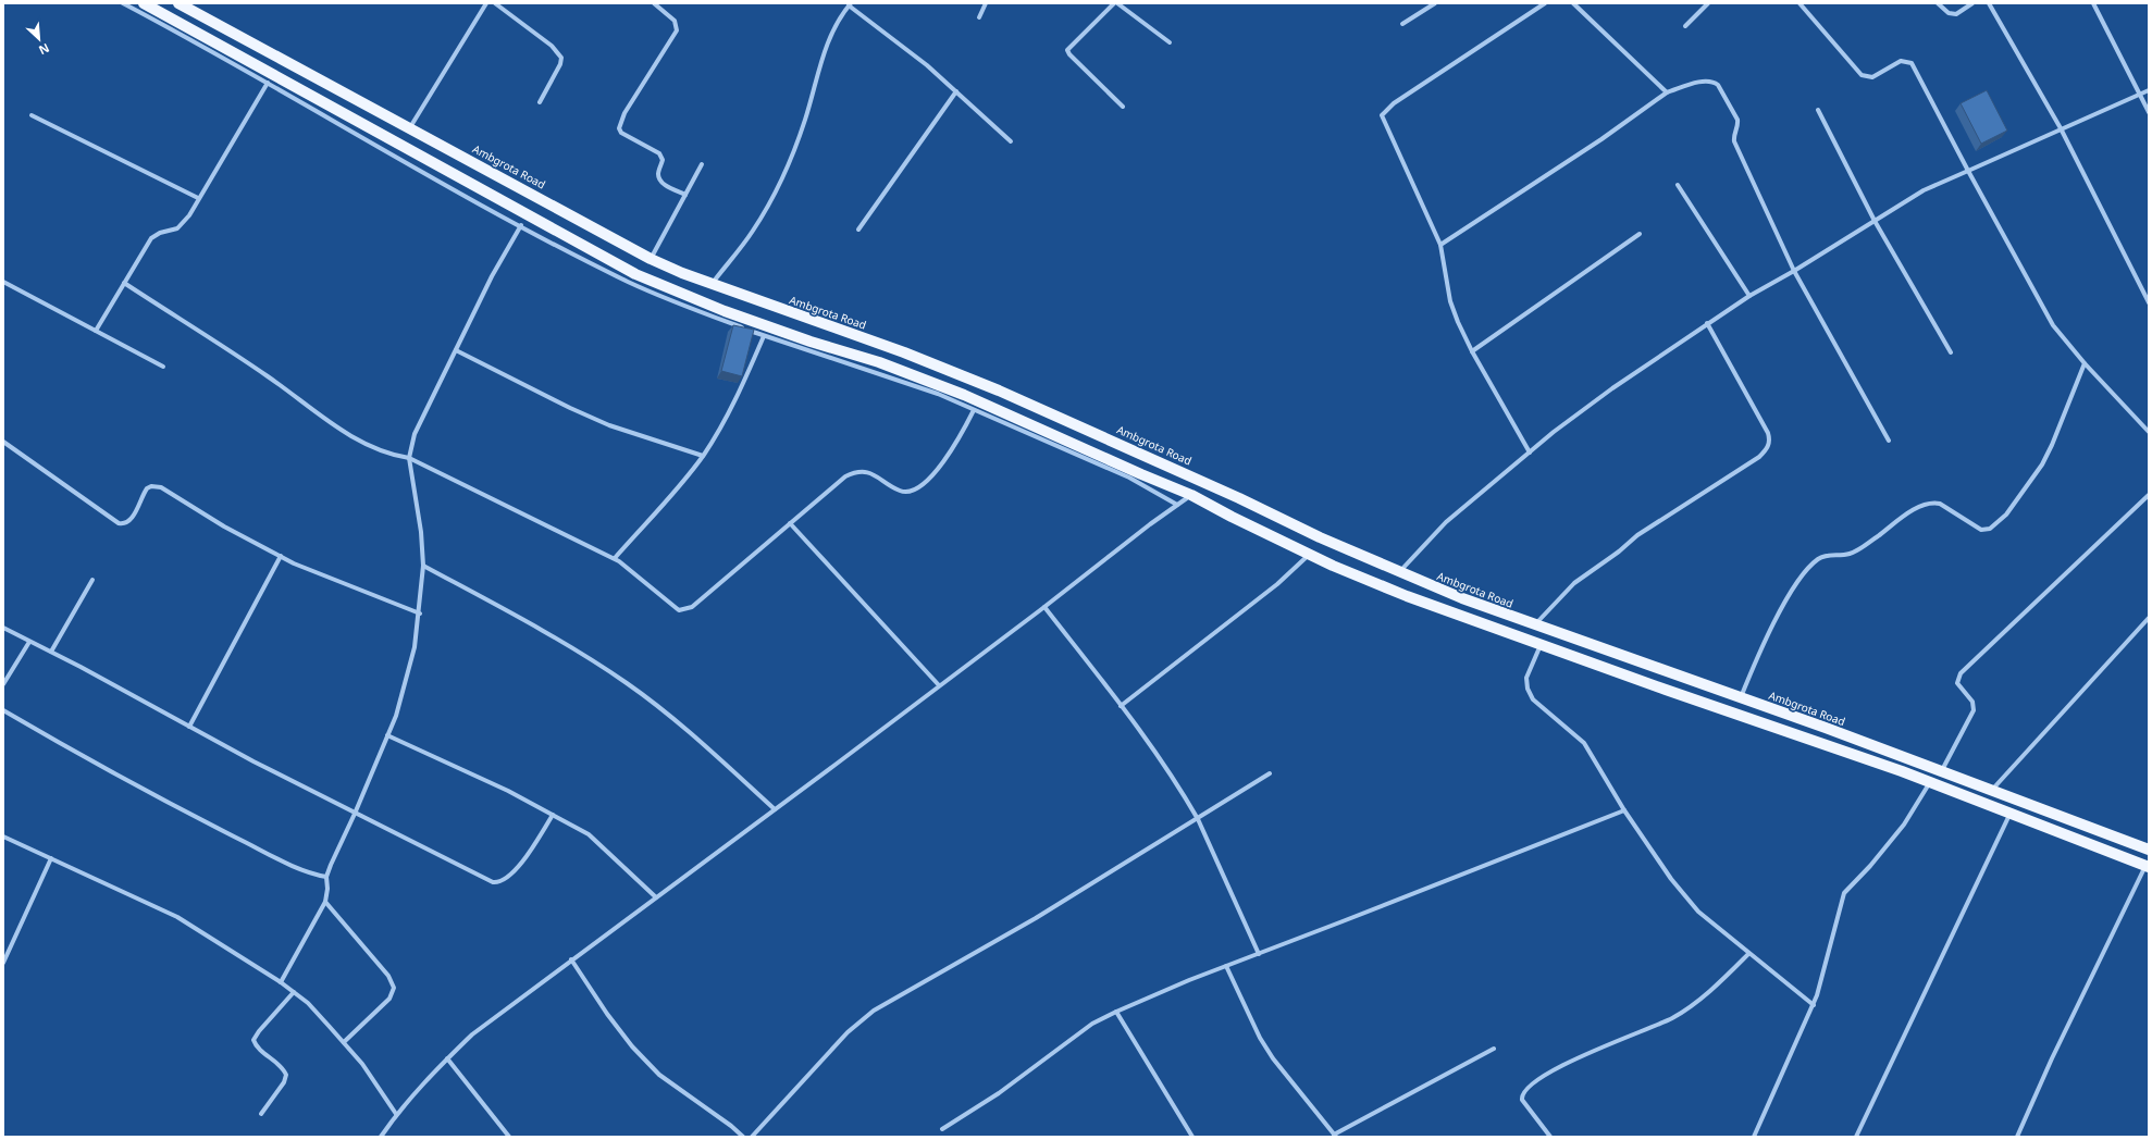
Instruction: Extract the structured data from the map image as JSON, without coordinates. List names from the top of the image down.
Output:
{
  "streets": {
    "main road": ["Ambgrota Road"]
  },
  "north": "bottom right"
}
